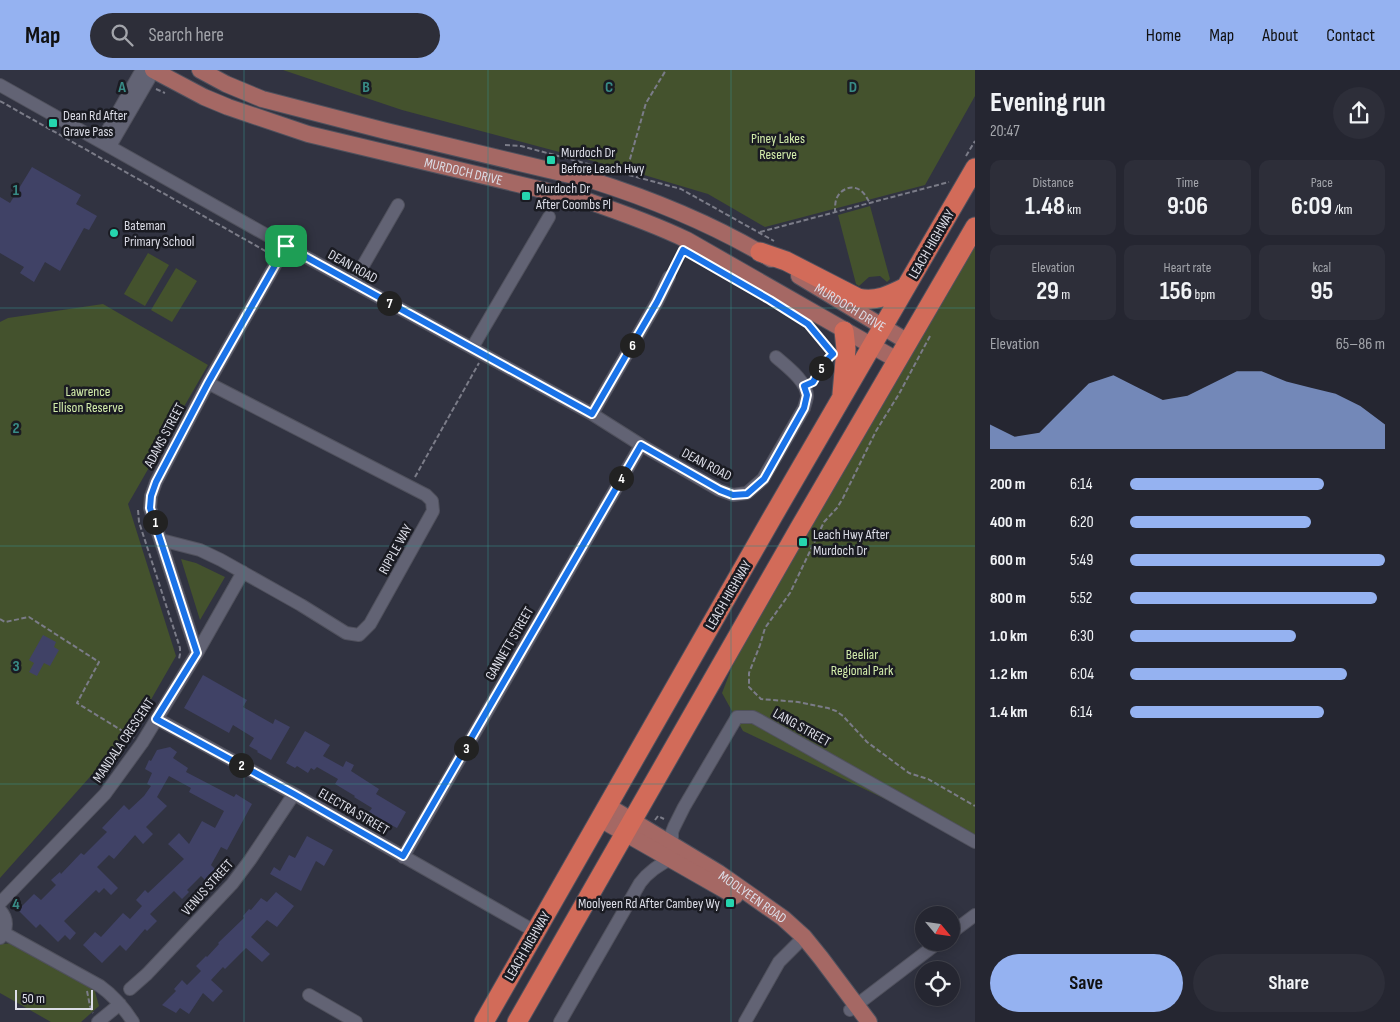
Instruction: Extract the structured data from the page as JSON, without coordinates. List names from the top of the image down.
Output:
{
  "streets": {
    "highway": ["LEACH HIGHWAY"],
    "main road": ["MURDOCH DRIVE", "MOOLYEEN ROAD"],
    "street": [
      "DEAN ROAD",
      "ADAMS STREET",
      "RIPPLE WAY",
      "GANNETT STREET",
      "LANG STREET",
      "MANDALA CRESCENT",
      "ELECTRA STREET",
      "VENUS STREET"
    ]
  },
  "crossings": [
    ["MURDOCH DRIVE", "LEACH HIGHWAY"],
    ["LEACH HIGHWAY", "ELECTRA STREET"],
    ["LEACH HIGHWAY", "MOOLYEEN ROAD"],
    ["DEAN ROAD", "ADAMS STREET"],
    ["DEAN ROAD", "GANNETT STREET"],
    ["ADAMS STREET", "RIPPLE WAY"],
    ["ADAMS STREET", "MANDALA CRESCENT"],
    ["RIPPLE WAY", "MANDALA CRESCENT"],
    ["GANNETT STREET", "ELECTRA STREET"],
    ["LANG STREET", "MOOLYEEN ROAD"],
    ["MANDALA CRESCENT", "ELECTRA STREET"],
    ["ELECTRA STREET", "VENUS STREET"]
  ],
  "parks": ["Piney Lakes Reserve", "Lawrence Ellison Reserve", "Beeliar Regional Park"],
  "places": {
    "transit": [
      "Dean Rd After Grave Pass",
      "Murdoch Dr Before Leach Hwy",
      "Murdoch Dr After Coombs Pl",
      "Leach Hwy After Murdoch Dr",
      "Moolyeen Rd After Cambey Wy"
    ],
    "other": ["Bateman Primary School"]
  },
  "scale_bar": "50 m",
  "north": "bottom right",
  "page": {
    "header": "Map",
    "search": "Search here",
    "nav": [
      "Home",
      "Map",
      "About",
      "Contact"
    ],
    "heading": ["Evening run", "20:47"],
    "stats": [
      ["Distance", "1.48 km"],
      ["Time", "9:06"],
      ["Pace", "6:09 /km"],
      ["Elevation", "29 m"],
      ["Heart rate", "156 bpm"],
      ["kcal", "95"]
    ],
    "pins": [
      "7",
      "6",
      "5",
      "4",
      "1",
      "3",
      "2"
    ],
    "chart": ["Elevation", "65–86 m"],
    "list": [
      {
        "name": "200 m",
        "note": "6:14"
      },
      {
        "name": "400 m",
        "note": "6:20"
      },
      {
        "name": "600 m",
        "note": "5:49"
      },
      {
        "name": "800 m",
        "note": "5:52"
      },
      {
        "name": "1.0 km",
        "note": "6:30"
      },
      {
        "name": "1.2 km",
        "note": "6:04"
      },
      {
        "name": "1.4 km",
        "note": "6:14"
      }
    ],
    "buttons": ["Save", "Share"],
    "scale": "50 m"
  },
  "grid": {
    "columns": [
      "A",
      "B",
      "C",
      "D"
    ],
    "rows": [
      "1",
      "2",
      "3",
      "4"
    ]
  }
}
